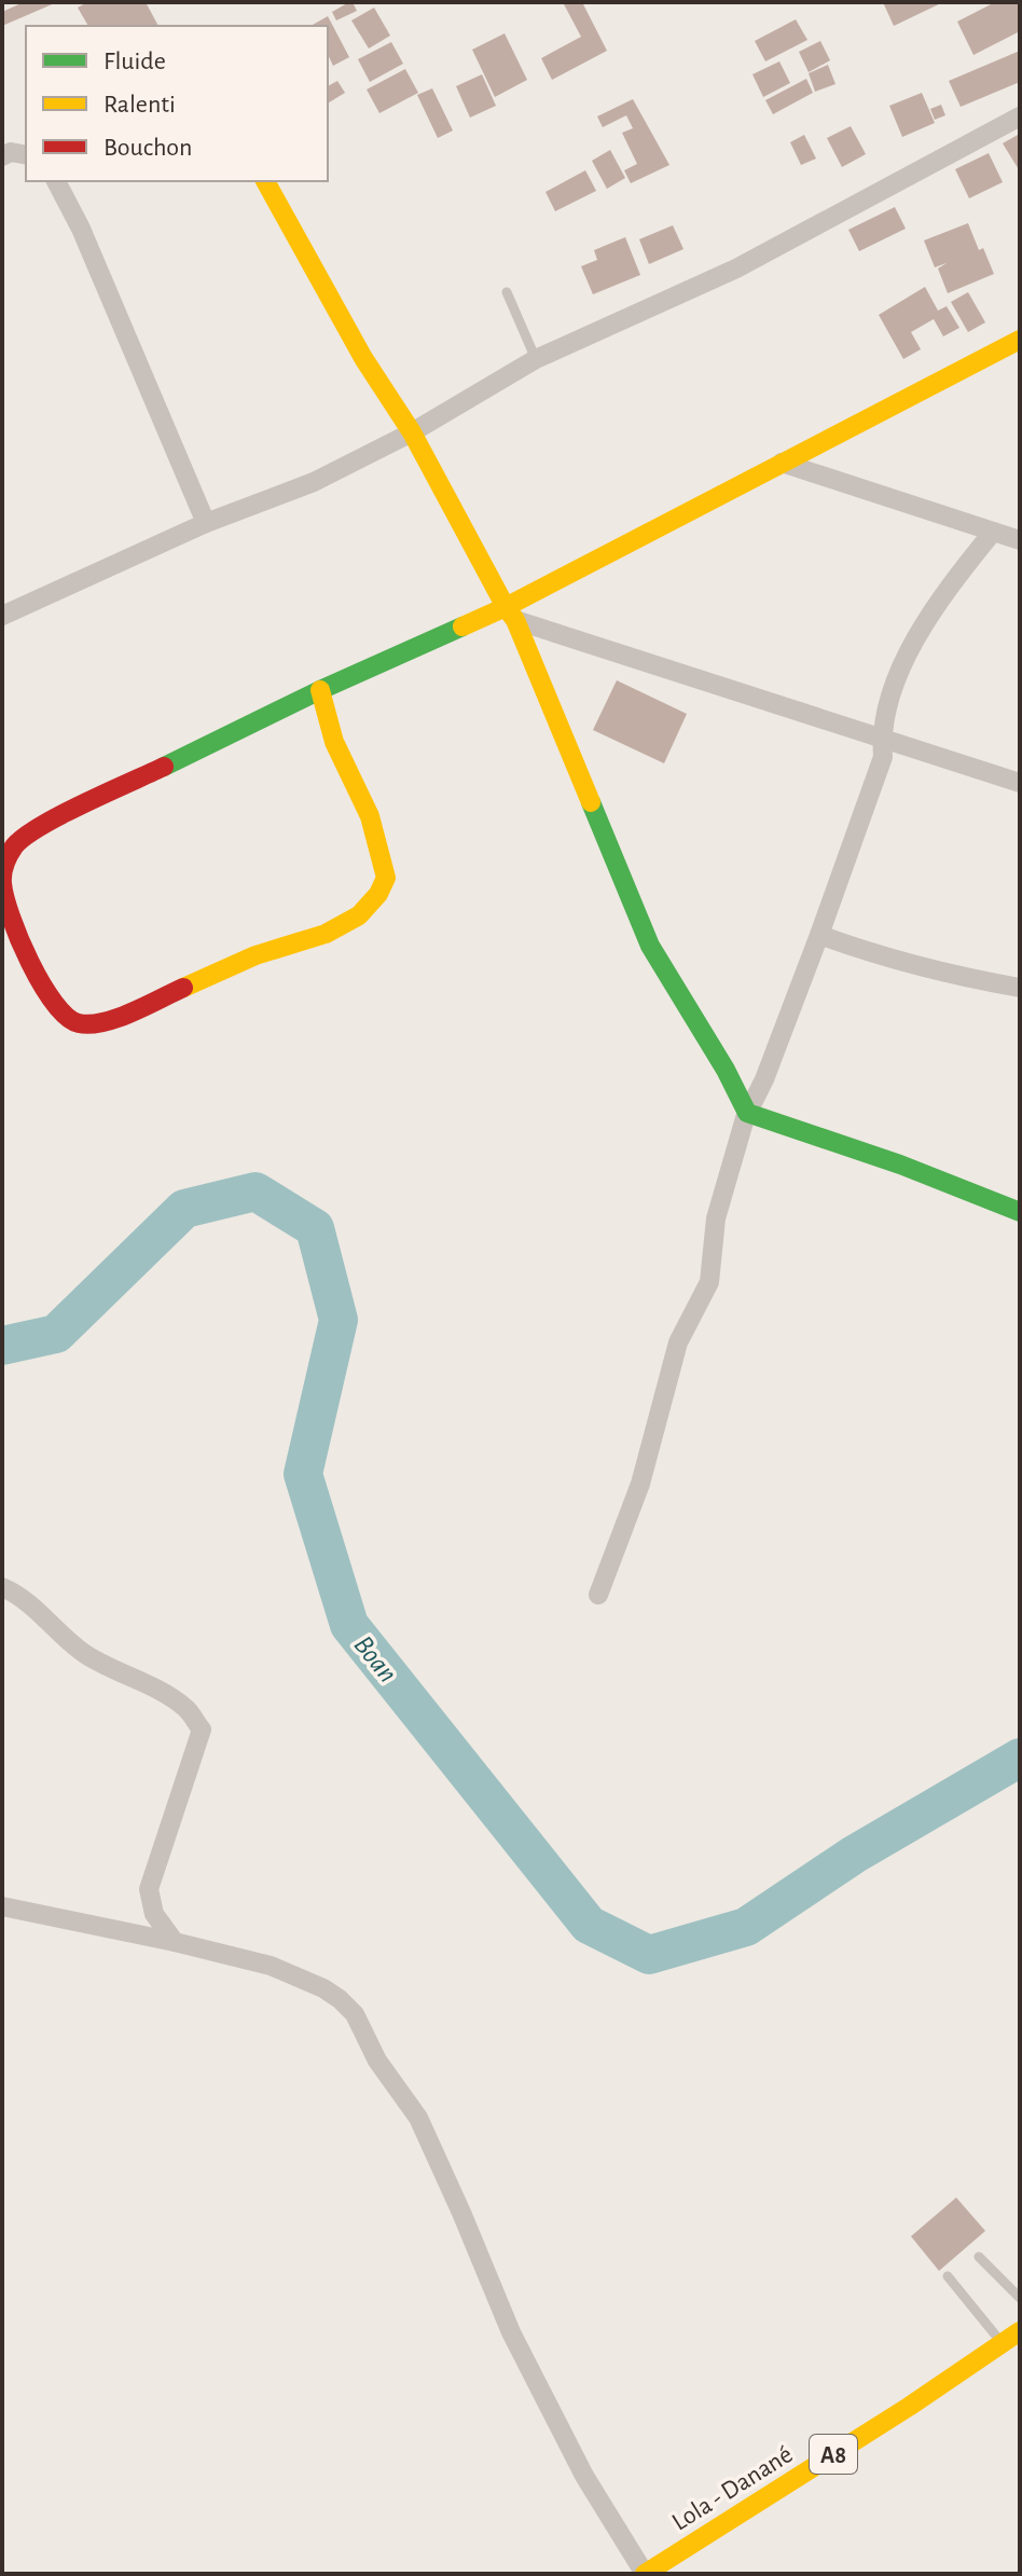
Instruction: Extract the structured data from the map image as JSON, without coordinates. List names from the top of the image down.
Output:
{
  "streets": {
    "street": ["A8", "Lola - Danané"]
  },
  "water": ["Boan"],
  "legend": ["Fluide", "Ralenti", "Bouchon"]
}
